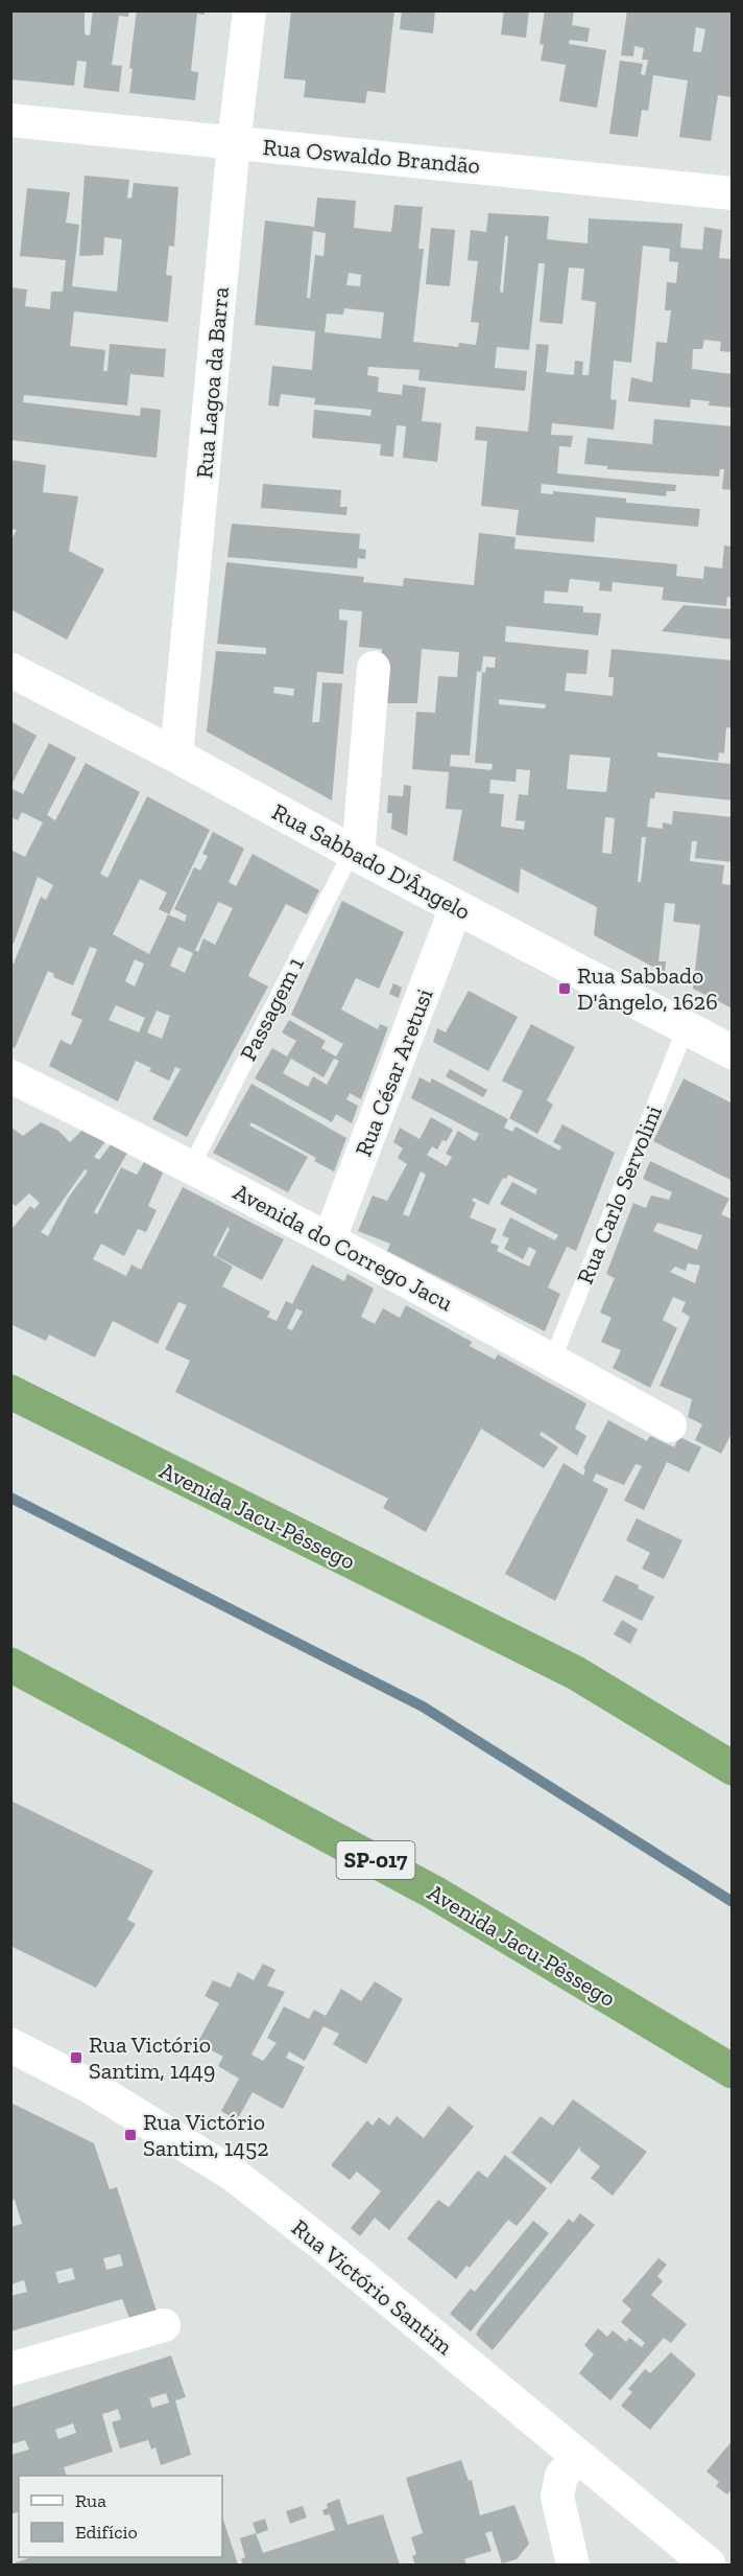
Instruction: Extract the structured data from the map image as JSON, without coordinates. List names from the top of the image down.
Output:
{
  "streets": {
    "highway": ["Avenida Jacu-Pêssego", "SP-017"],
    "street": [
      "Rua Oswaldo Brandão",
      "Rua Lagoa da Barra",
      "Rua Sabbado D'Ângelo",
      "Rua César Aretusi",
      "Avenida do Corrego Jacu",
      "Rua Victório Santim"
    ],
    "lane": ["Passagem 1", "Rua Carlo Servolini"]
  },
  "crossings": [
    ["Rua Oswaldo Brandão", "Rua Lagoa da Barra"],
    ["Rua Lagoa da Barra", "Rua Sabbado D'Ângelo"],
    ["Rua Sabbado D'Ângelo", "Passagem 1"],
    ["Rua Sabbado D'Ângelo", "Rua César Aretusi"],
    ["Rua Sabbado D'Ângelo", "Rua Carlo Servolini"],
    ["Passagem 1", "Avenida do Corrego Jacu"],
    ["Rua César Aretusi", "Avenida do Corrego Jacu"],
    ["Rua Carlo Servolini", "Avenida do Corrego Jacu"]
  ],
  "places": {
    "transit": ["Rua Sabbado D'ângelo, 1626", "Rua Victório Santim, 1449", "Rua Victório Santim, 1452"]
  },
  "legend": ["Rua", "Edifício"]
}
